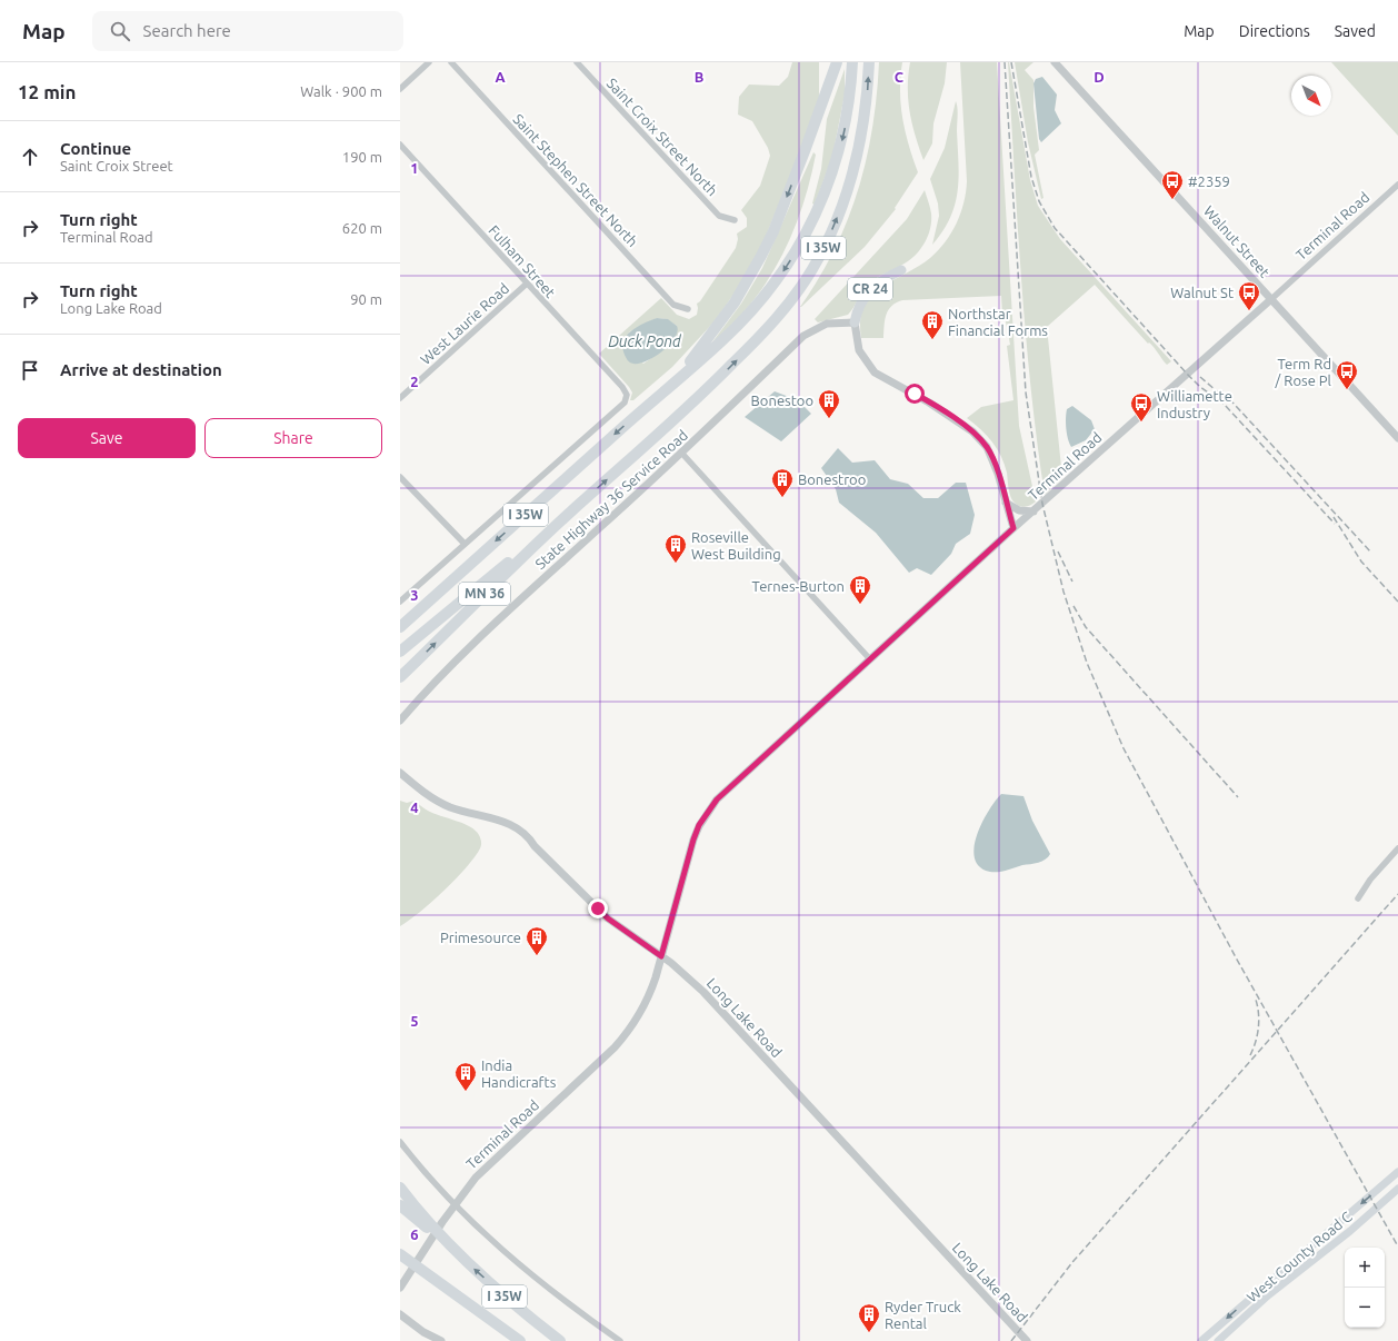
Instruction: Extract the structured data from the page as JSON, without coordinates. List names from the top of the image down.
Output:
{
  "streets": {
    "highway": ["I 35W", "CR 24", "MN 36"],
    "main road": ["West County Road C"],
    "street": [
      "Saint Croix Street North",
      "Saint Stephen Street North",
      "Terminal Road",
      "Walnut Street",
      "Fulham Street",
      "West Laurie Road",
      "State Highway 36 Service Road",
      "Long Lake Road"
    ]
  },
  "crossings": [
    ["Terminal Road", "Walnut Street"],
    ["Terminal Road", "CR 24"],
    ["Terminal Road", "Long Lake Road"],
    ["I 35W", "MN 36"],
    ["Fulham Street", "West Laurie Road"],
    ["CR 24", "State Highway 36 Service Road"]
  ],
  "water": ["Duck Pond"],
  "places": {
    "bus stop": [
      "#2359",
      "Walnut St",
      "Term Rd / Rose Pl",
      "Williamette Industry"
    ],
    "building": [
      "Northstar Financial Forms",
      "Bonestoo",
      "Bonestroo",
      "Roseville West Building",
      "Ternes-Burton",
      "Primesource",
      "India Handicrafts",
      "Ryder Truck Rental"
    ]
  },
  "north": "bottom right",
  "page": {
    "header": "Map",
    "search": "Search here",
    "nav": ["Map", "Directions", "Saved"],
    "heading": ["12 min", "Walk · 900 m"],
    "list": [
      ["Continue", "Saint Croix Street", "190 m"],
      ["Turn right", "Terminal Road", "620 m"],
      ["Turn right", "Long Lake Road", "90 m"],
      "Arrive at destination"
    ],
    "buttons": ["Save", "Share"],
    "map_buttons": ["+", "−"]
  },
  "grid": {
    "columns": [
      "A",
      "B",
      "C",
      "D"
    ],
    "rows": [
      "1",
      "2",
      "3",
      "4",
      "5",
      "6"
    ]
  }
}
